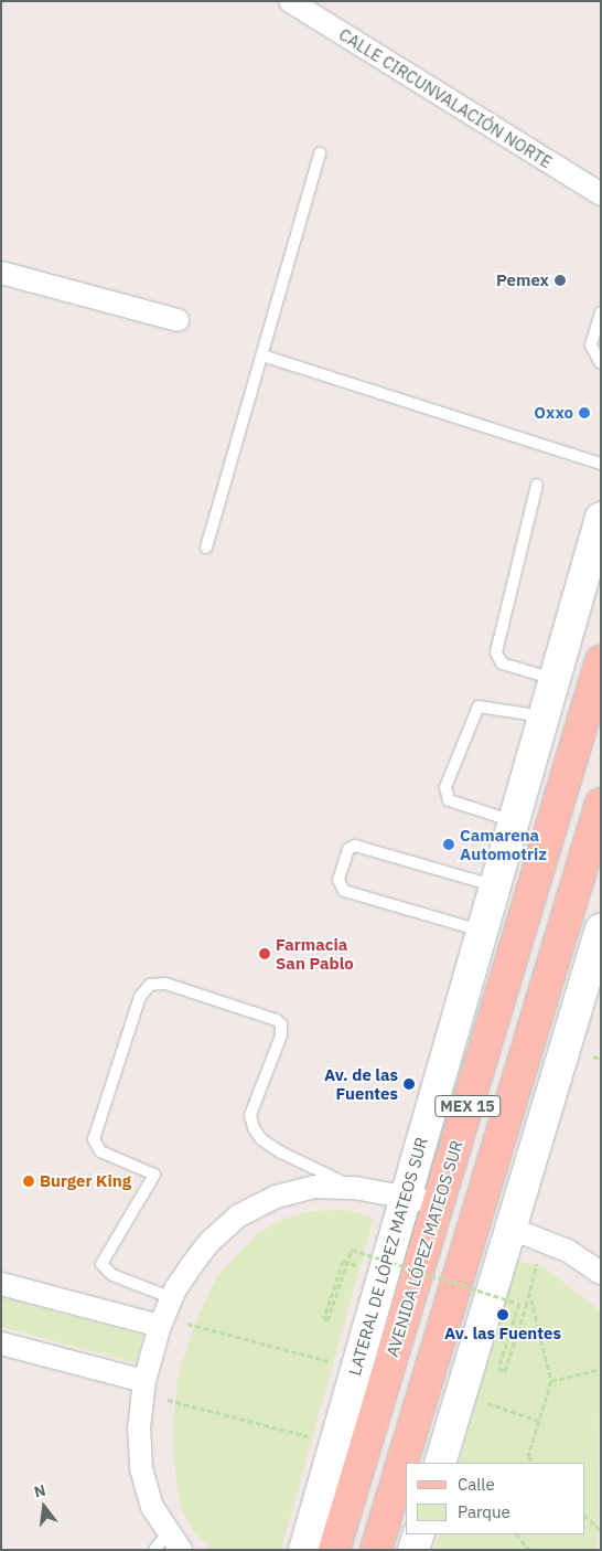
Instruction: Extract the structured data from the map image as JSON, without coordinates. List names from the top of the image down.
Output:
{
  "streets": {
    "main road": ["MEX 15", "AVENIDA LÓPEZ MATEOS SUR", "LATERAL DE LÓPEZ MATEOS SUR"],
    "street": ["CALLE CIRCUNVALACIÓN NORTE"]
  },
  "places": [
    "Pemex",
    "Oxxo",
    "Camarena Automotriz",
    "Farmacia San Pablo",
    "Av. de las Fuentes",
    "Burger King",
    "Av. las Fuentes"
  ],
  "legend": ["Calle", "Parque"],
  "north": "top"
}
